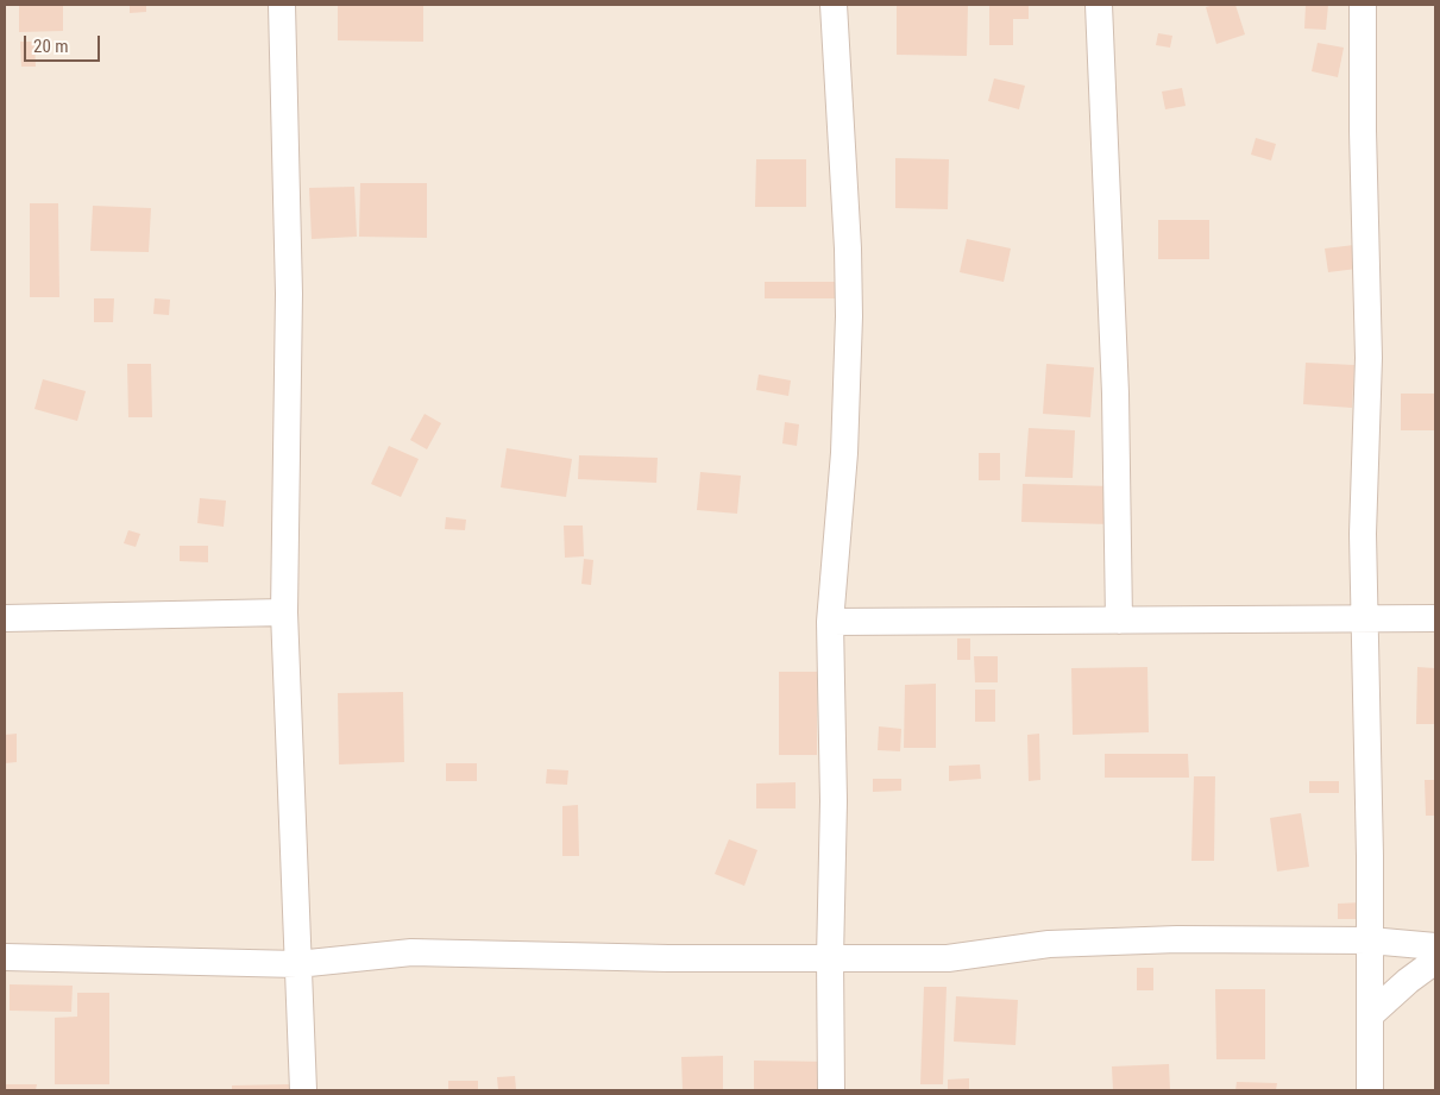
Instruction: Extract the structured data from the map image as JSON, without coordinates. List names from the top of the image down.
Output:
{
  "scale_bar": "20 m"
}
